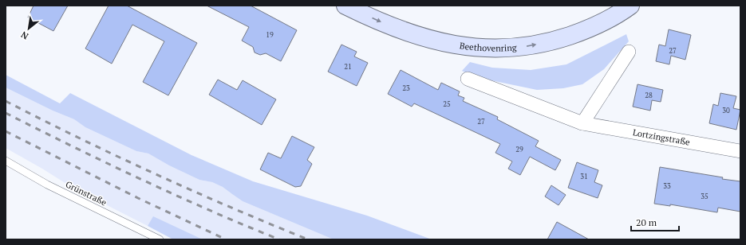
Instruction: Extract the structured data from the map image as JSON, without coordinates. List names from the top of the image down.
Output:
{
  "streets": {
    "main road": ["Beethovenring"],
    "street": ["Lortzingstraße"],
    "lane": ["Grünstraße"]
  },
  "one_way": ["Beethovenring"],
  "house_numbers": [
    "19",
    "27",
    "21",
    "23",
    "28",
    "25",
    "30",
    "27",
    "29",
    "31",
    "33",
    "35"
  ],
  "scale_bar": "20 m",
  "north": "bottom left"
}
